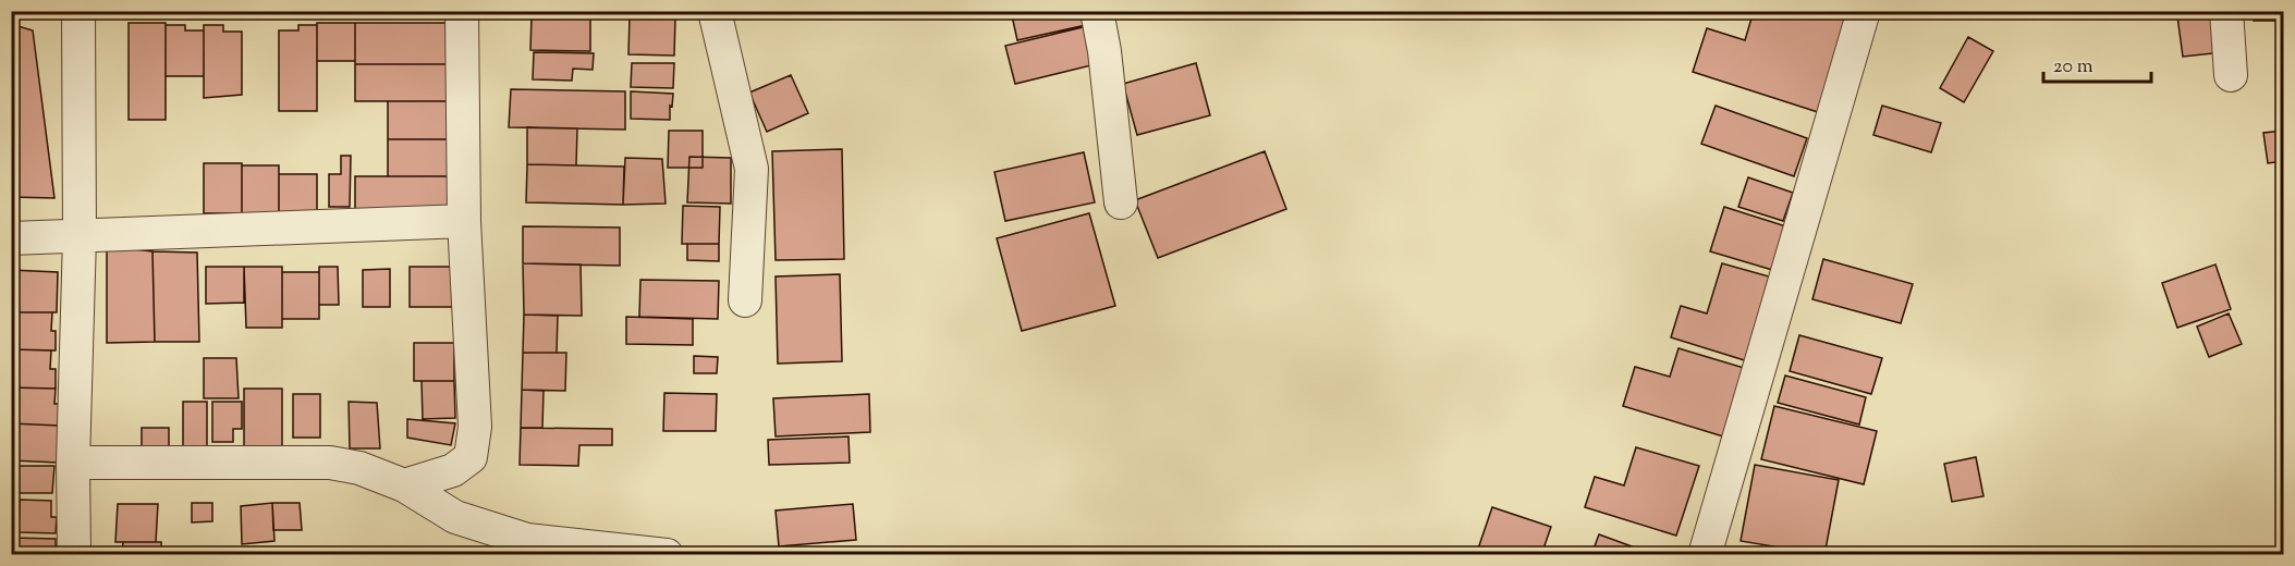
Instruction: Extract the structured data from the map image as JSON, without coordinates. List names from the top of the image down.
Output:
{
  "scale_bar": "20 m"
}
